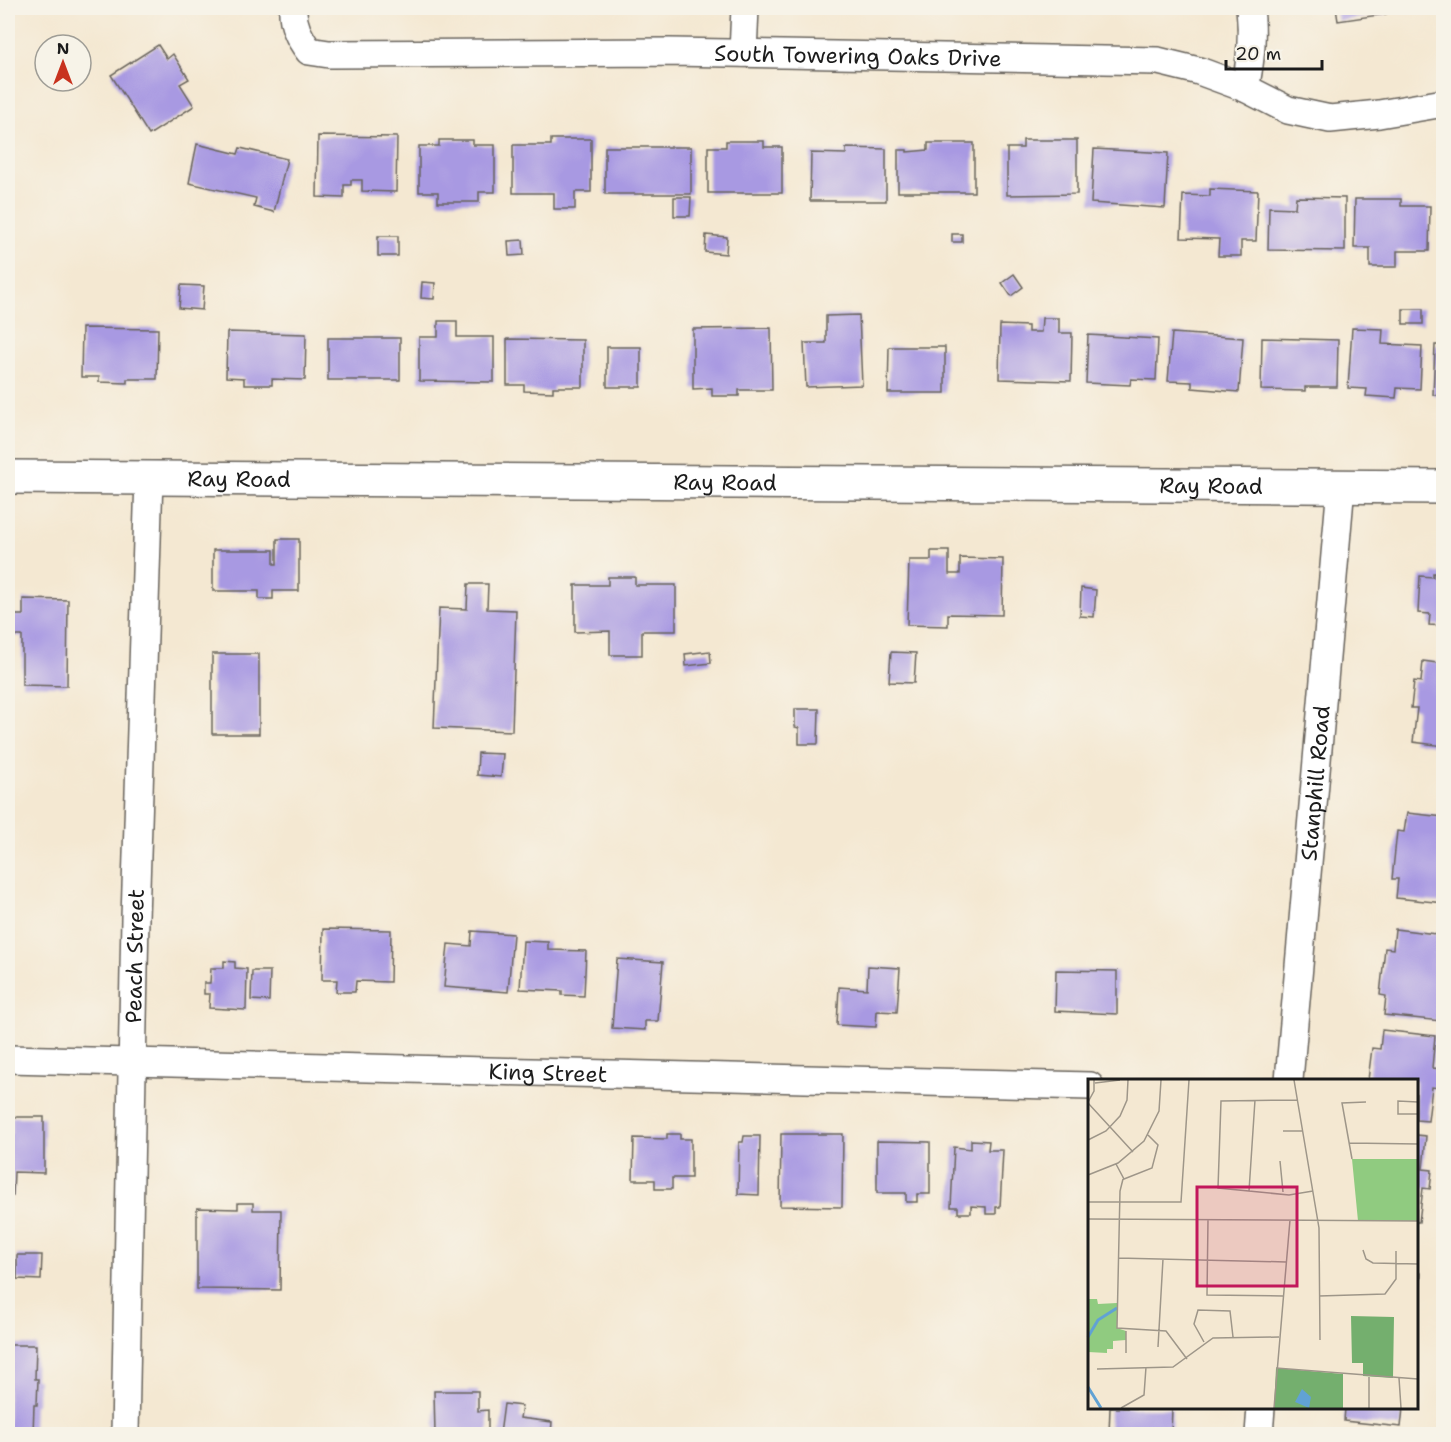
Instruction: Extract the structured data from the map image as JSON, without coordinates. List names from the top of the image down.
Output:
{
  "streets": {
    "street": [
      "South Towering Oaks Drive",
      "Ray Road",
      "Stanphill Road",
      "Peach Street",
      "King Street"
    ]
  },
  "crossings": [
    ["Ray Road", "Stanphill Road"],
    ["Ray Road", "Peach Street"],
    ["Peach Street", "King Street"]
  ],
  "scale_bar": "20 m",
  "north": "top"
}
